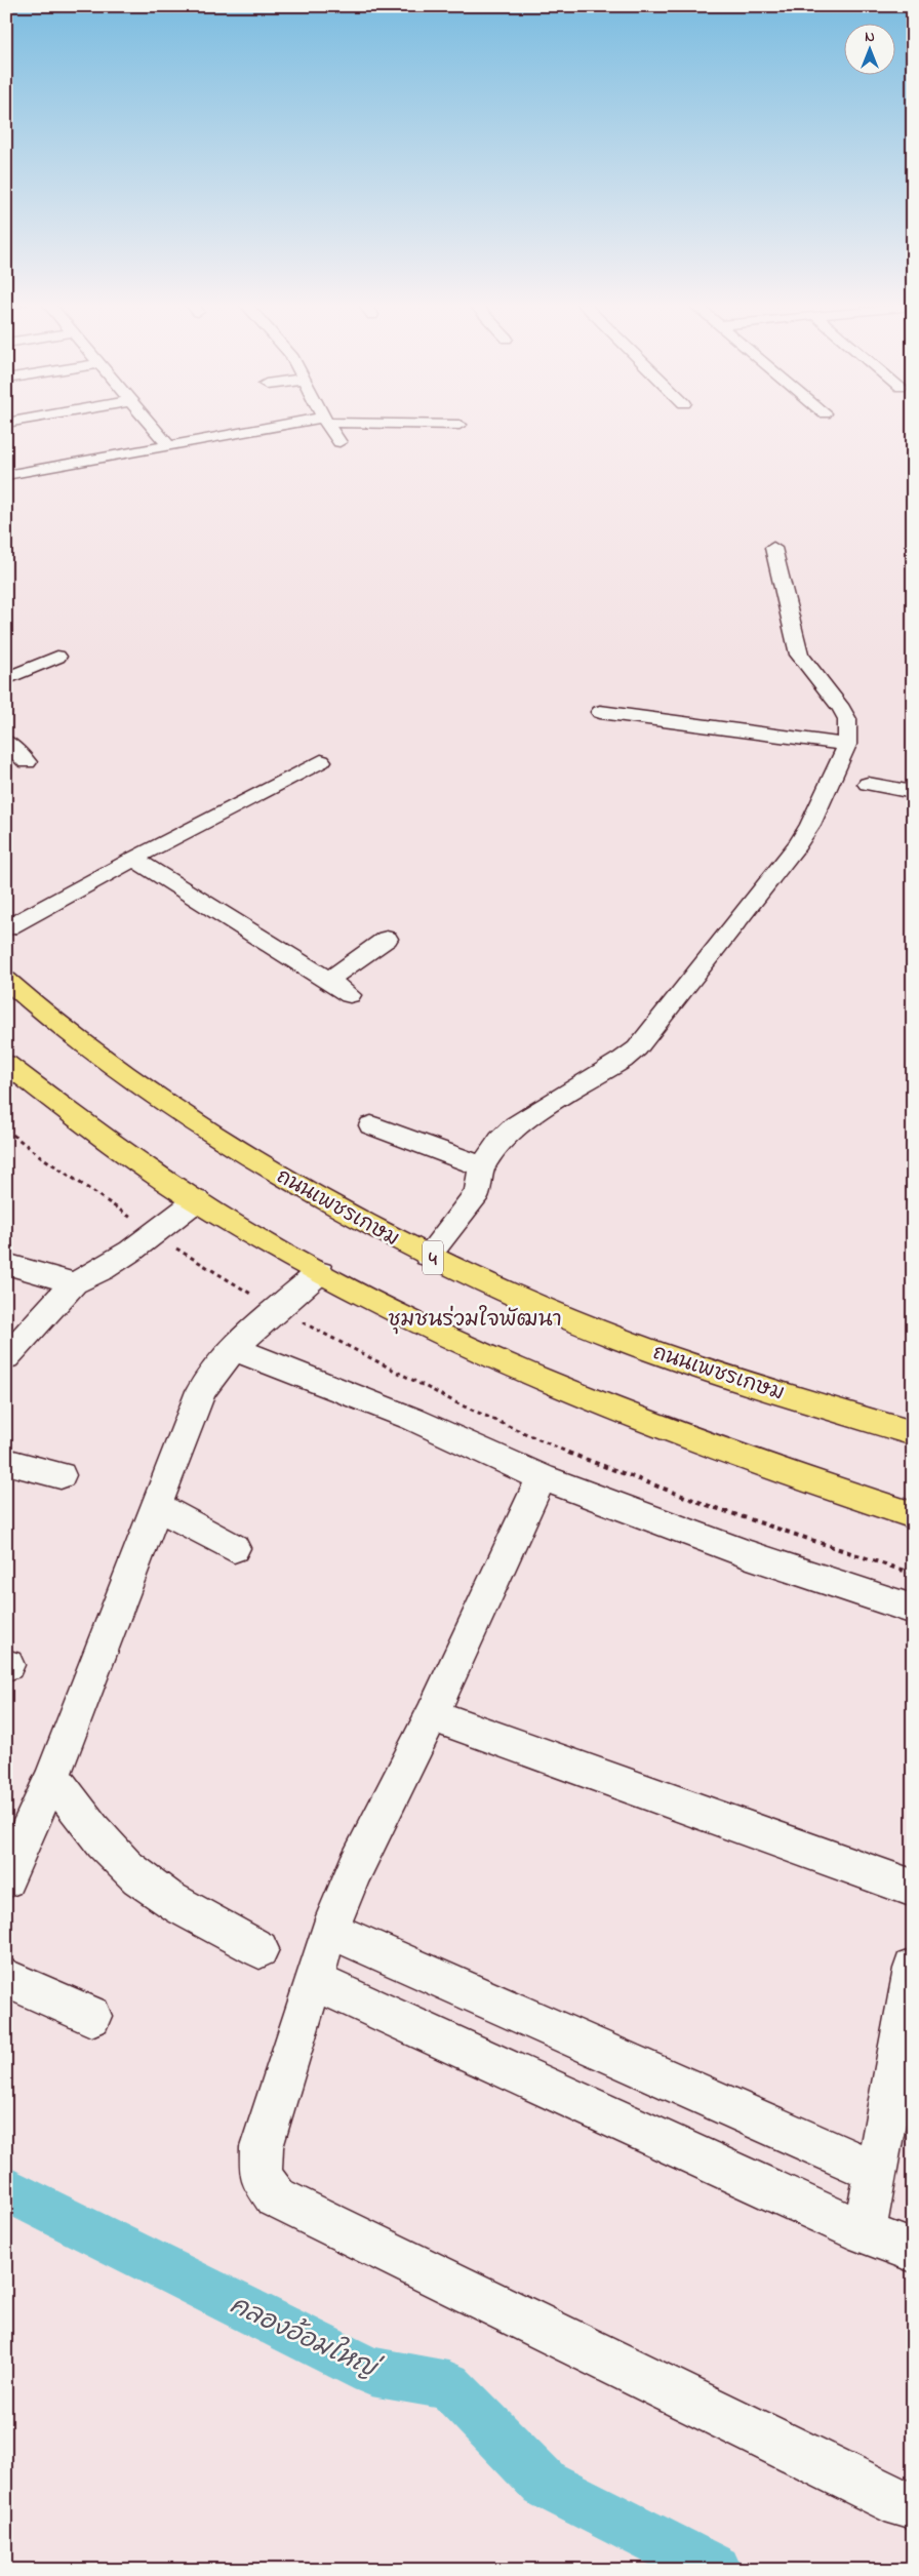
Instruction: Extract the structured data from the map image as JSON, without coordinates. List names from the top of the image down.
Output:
{
  "streets": {
    "main road": ["ถนนเพชรเกษม", "4"]
  },
  "districts": ["ชุมชนร่วมใจพัฒนา"],
  "water": ["คลองอ้อมใหญ่"],
  "north": "top"
}
